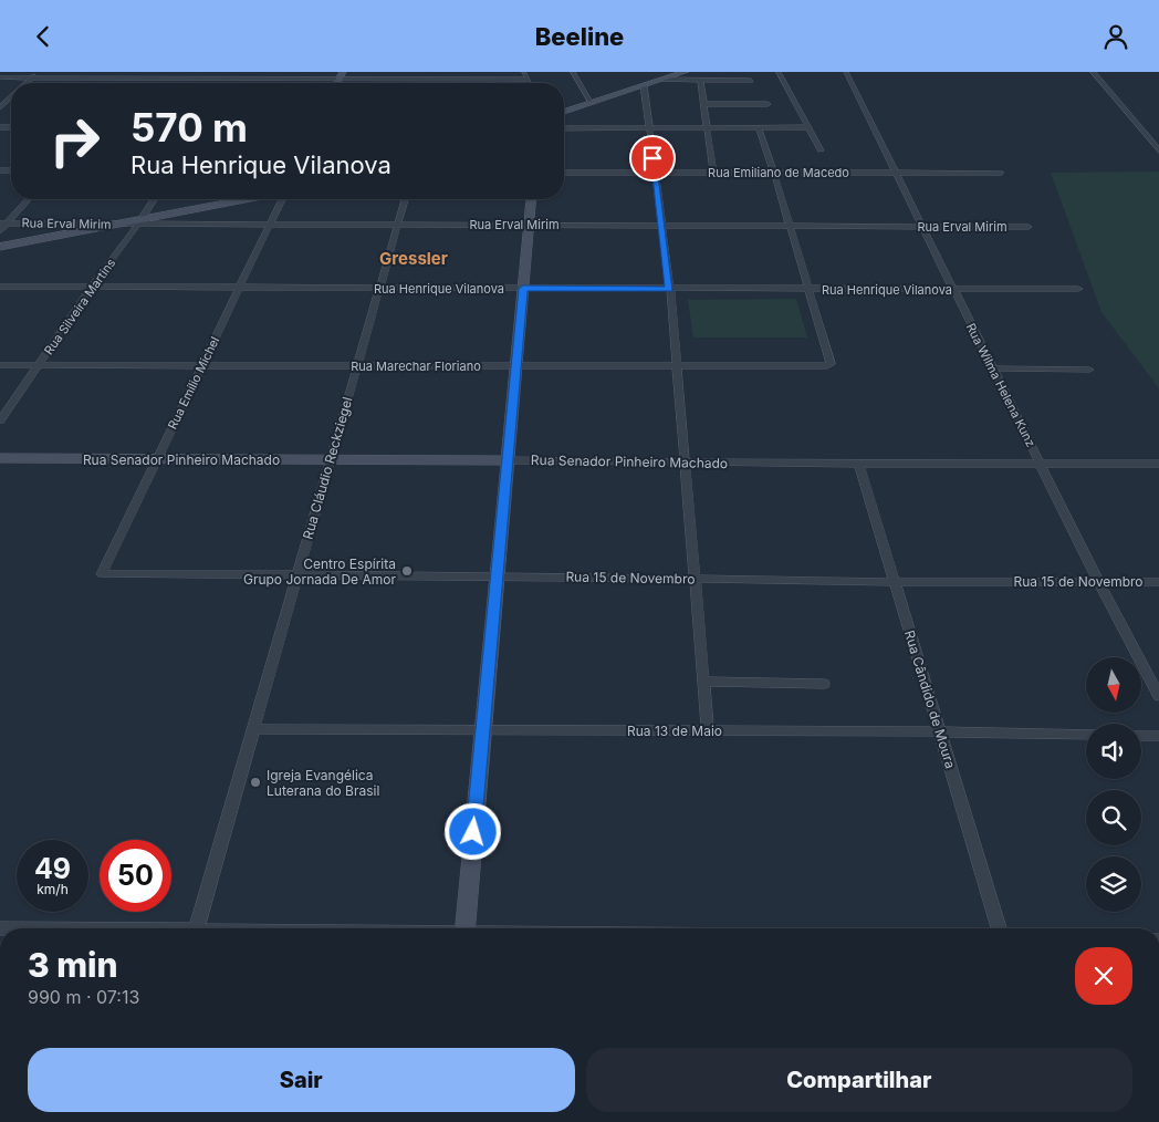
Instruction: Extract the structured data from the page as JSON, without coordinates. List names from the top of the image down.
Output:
{
  "streets": {
    "main road": ["Rua Senador Pinheiro Machado"],
    "street": [
      "Rua Emiliano de Macedo",
      "Rua Erval Mirim",
      "Rua Henrique Vilanova",
      "Rua Silveira Martins",
      "Rua Marechar Floriano",
      "Rua Emílio Michel",
      "Rua Wilma Helena Kunz",
      "Rua Cláudio Reckziegel",
      "Rua 15 de Novembro",
      "Rua Cândido de Moura",
      "Rua 13 de Maio"
    ]
  },
  "crossings": [
    ["Rua Emiliano de Macedo", "Rua Wilma Helena Kunz"],
    ["Rua Erval Mirim", "Rua Silveira Martins"],
    ["Rua Erval Mirim", "Rua Emílio Michel"],
    ["Rua Erval Mirim", "Rua Wilma Helena Kunz"],
    ["Rua Erval Mirim", "Rua Cláudio Reckziegel"],
    ["Rua Henrique Vilanova", "Rua Silveira Martins"],
    ["Rua Henrique Vilanova", "Rua Marechar Floriano"],
    ["Rua Henrique Vilanova", "Rua Emílio Michel"],
    ["Rua Henrique Vilanova", "Rua Wilma Helena Kunz"],
    ["Rua Henrique Vilanova", "Rua Cláudio Reckziegel"],
    ["Rua Silveira Martins", "Rua Marechar Floriano"],
    ["Rua Marechar Floriano", "Rua Emílio Michel"],
    ["Rua Marechar Floriano", "Rua Cláudio Reckziegel"],
    ["Rua Emílio Michel", "Rua Senador Pinheiro Machado"],
    ["Rua Emílio Michel", "Rua 15 de Novembro"],
    ["Rua Wilma Helena Kunz", "Rua Senador Pinheiro Machado"],
    ["Rua Wilma Helena Kunz", "Rua 15 de Novembro"],
    ["Rua Senador Pinheiro Machado", "Rua Cláudio Reckziegel"],
    ["Rua Senador Pinheiro Machado", "Rua Cândido de Moura"],
    ["Rua Cláudio Reckziegel", "Rua 15 de Novembro"],
    ["Rua Cláudio Reckziegel", "Rua 13 de Maio"],
    ["Rua 15 de Novembro", "Rua Cândido de Moura"],
    ["Rua Cândido de Moura", "Rua 13 de Maio"]
  ],
  "districts": ["Gressler"],
  "places": ["Centro Espírita Grupo Jornada De Amor", "Igreja Evangélica Luterana do Brasil"],
  "north": "bottom",
  "page": {
    "header": "Beeline",
    "turn": ["570 m", "Rua Henrique Vilanova"],
    "speed": "49 km/h",
    "limit": "50",
    "heading": ["3 min", "990 m · 07:13"],
    "buttons": ["Sair", "Compartilhar"]
  }
}
